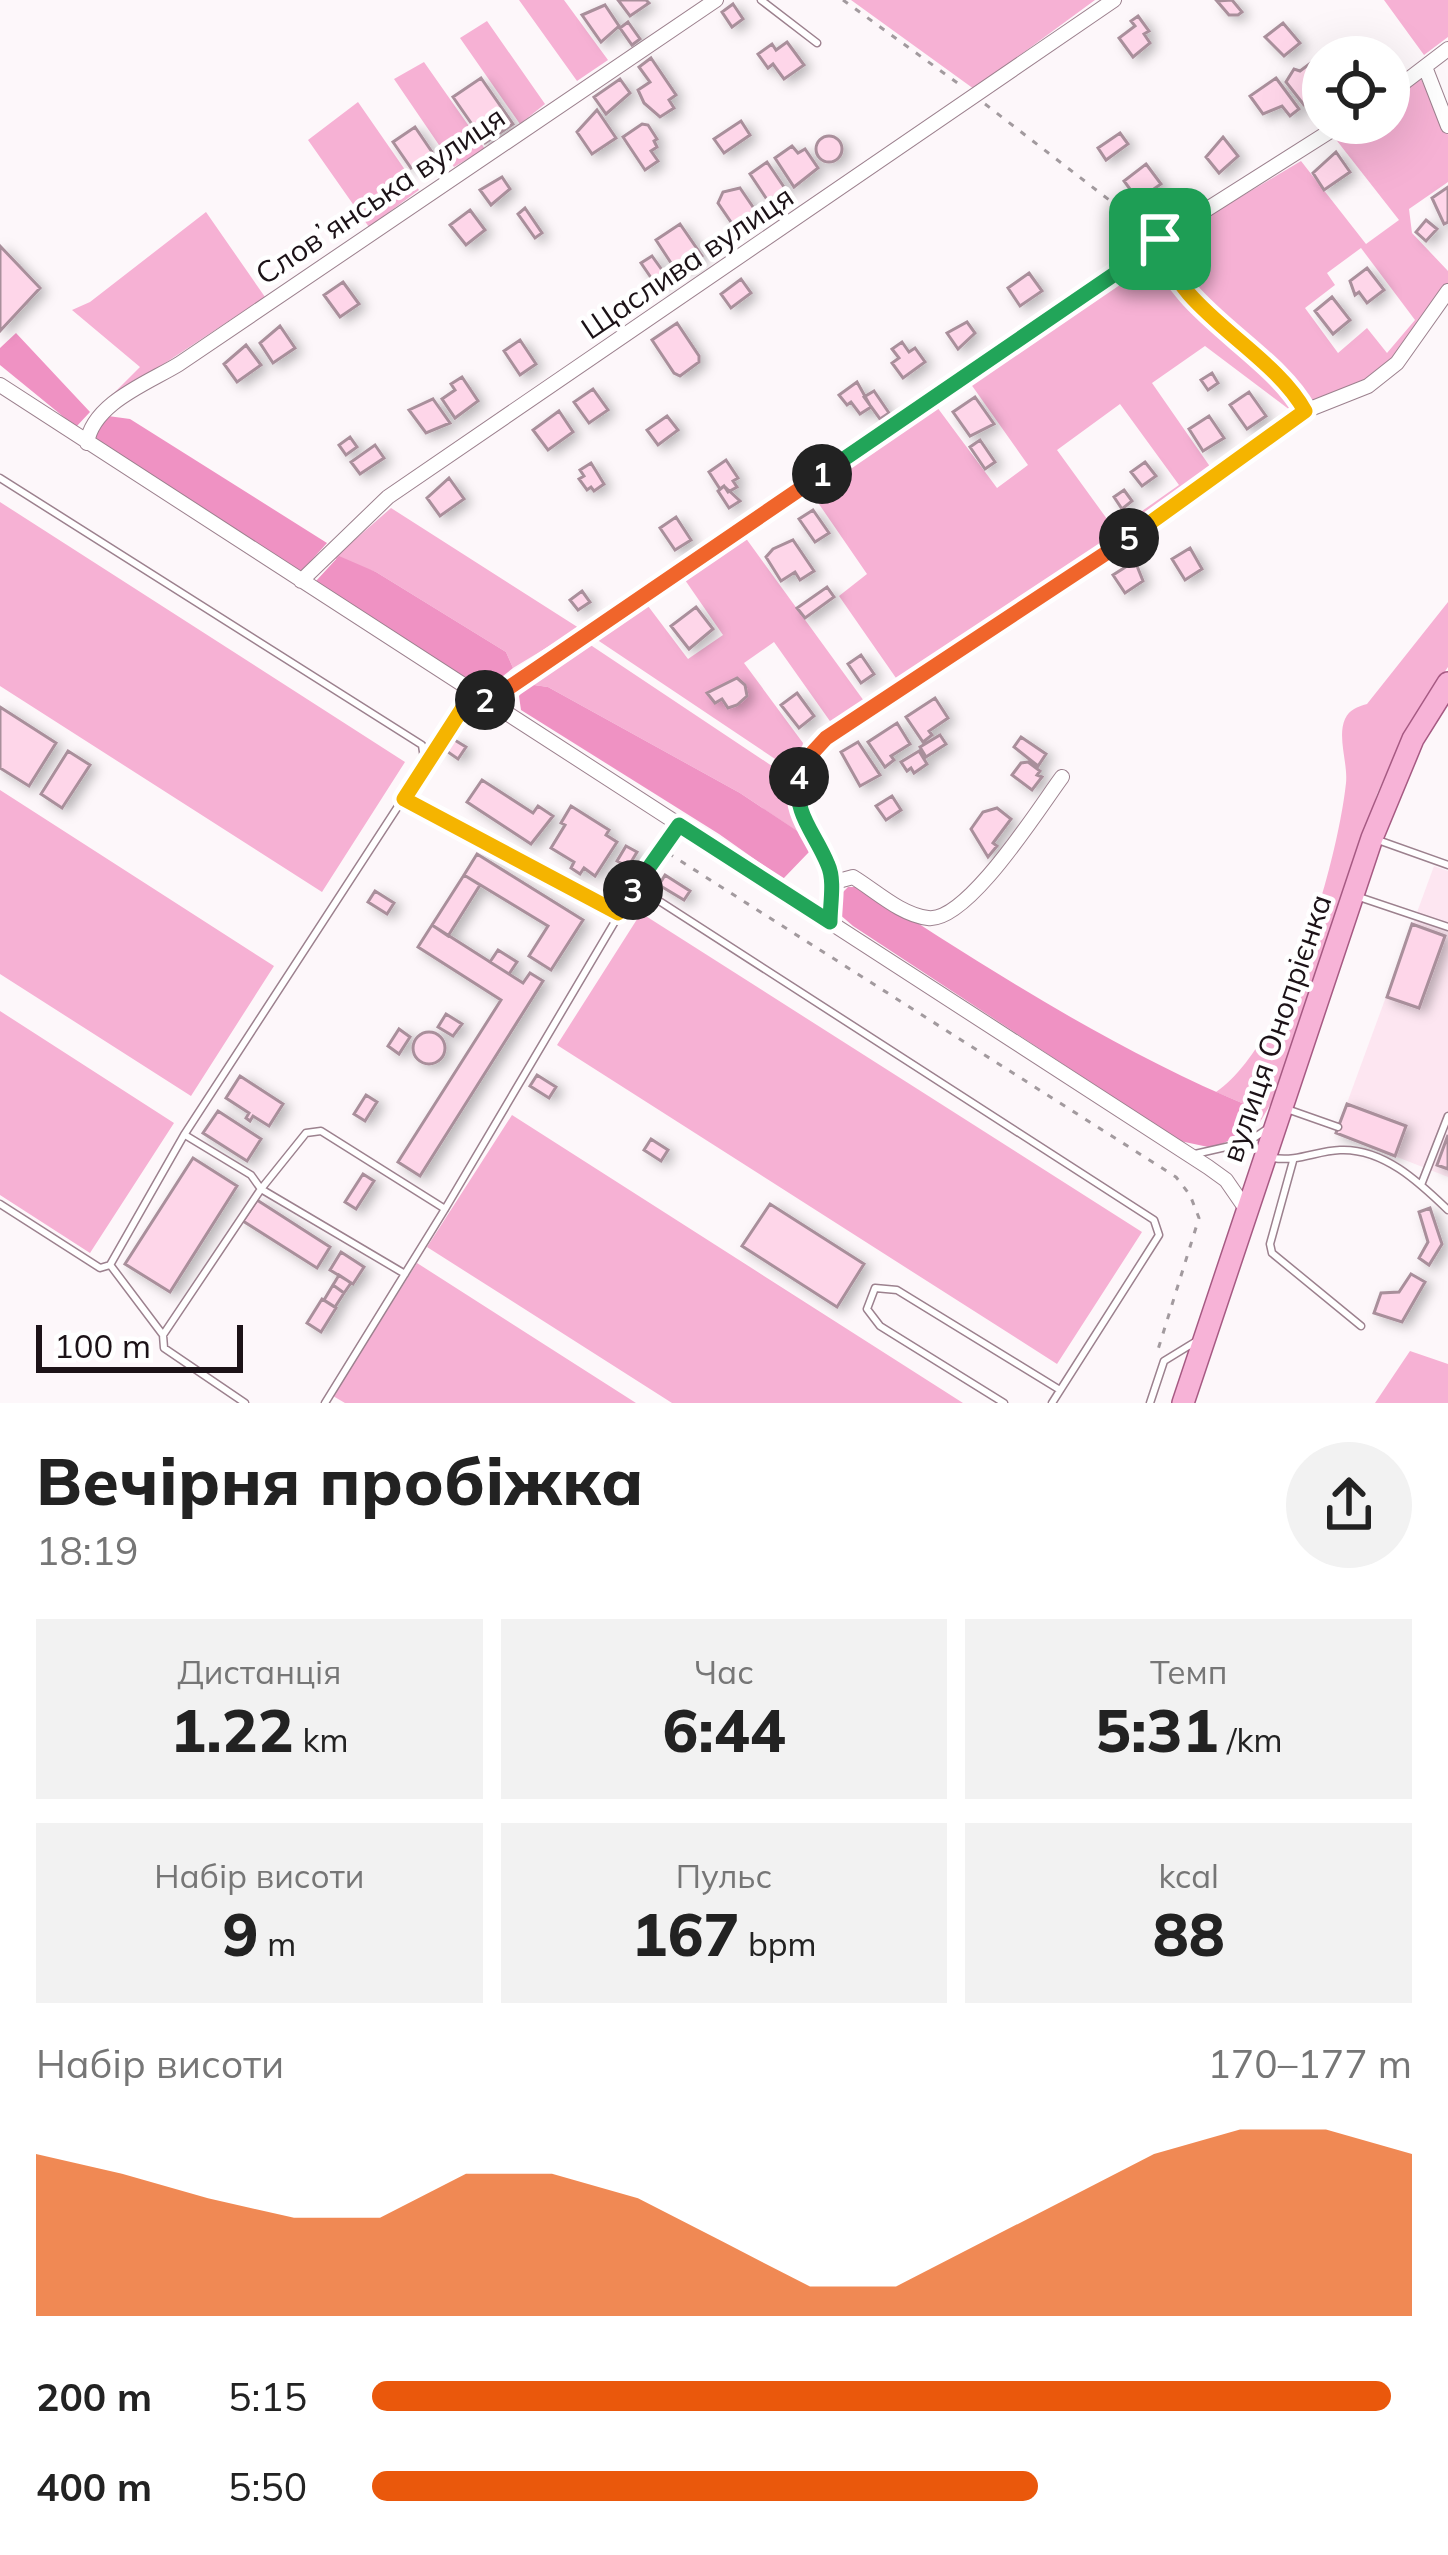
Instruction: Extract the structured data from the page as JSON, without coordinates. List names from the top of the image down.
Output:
{
  "streets": {
    "main road": ["вулиця Онопрієнка"],
    "street": ["Словʼянська вулиця", "Щаслива вулиця"]
  },
  "scale_bar": "100 m",
  "page": {
    "pins": [
      "1",
      "5",
      "2",
      "4",
      "3"
    ],
    "scale": "100 m",
    "heading": ["Вечірня пробіжка", "18:19"],
    "stats": [
      ["Дистанція", "1.22 km"],
      ["Час", "6:44"],
      ["Темп", "5:31 /km"],
      ["Набір висоти", "9 m"],
      ["Пульс", "167 bpm"],
      ["kcal", "88"]
    ],
    "chart": ["Набір висоти", "170–177 m"],
    "list": [
      {
        "name": "200 m",
        "note": "5:15"
      },
      {
        "name": "400 m",
        "note": "5:50"
      }
    ]
  }
}
